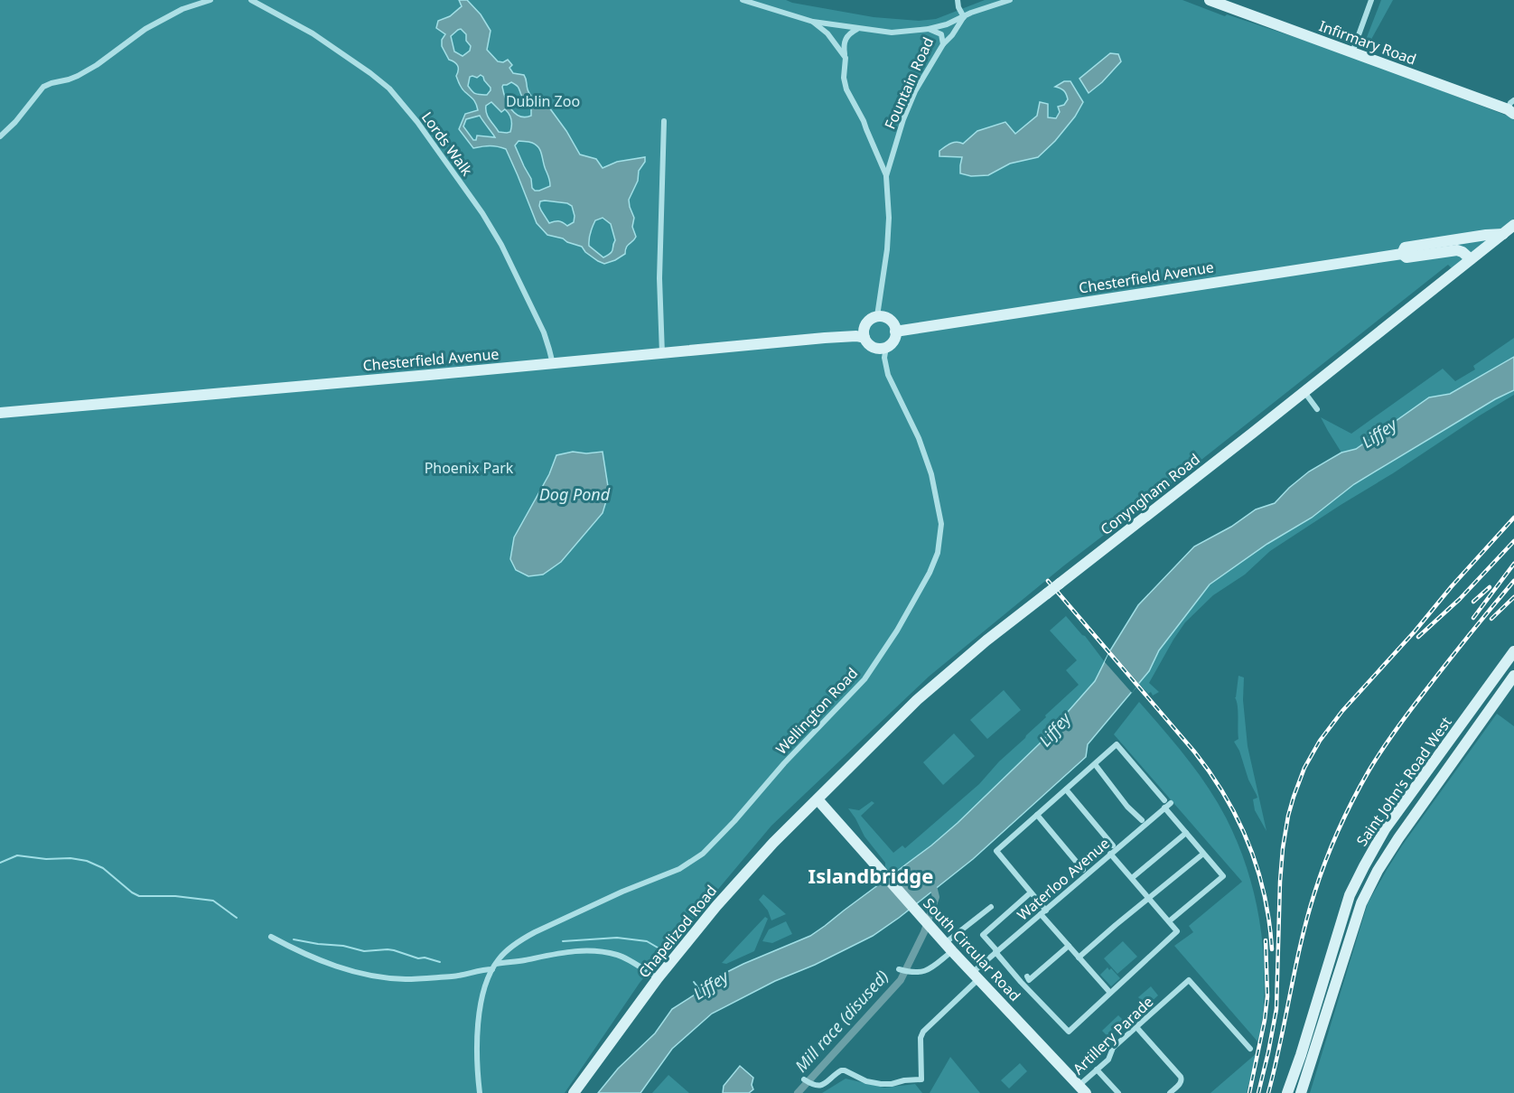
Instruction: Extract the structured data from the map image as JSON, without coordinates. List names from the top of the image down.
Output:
{
  "streets": {
    "main road": [
      "Infirmary Road",
      "Chesterfield Avenue",
      "Conyngham Road",
      "Saint John's Road West",
      "Chapelizod Road",
      "South Circular Road"
    ],
    "street": [
      "Fountain Road",
      "Lords Walk",
      "Wellington Road",
      "Waterloo Avenue",
      "Artillery Parade"
    ]
  },
  "crossings": [
    ["Fountain Road", "Chesterfield Avenue"],
    ["Fountain Road", "Wellington Road"],
    ["Lords Walk", "Chesterfield Avenue"],
    ["Chesterfield Avenue", "Conyngham Road"],
    ["Chesterfield Avenue", "Wellington Road"],
    ["Conyngham Road", "Chapelizod Road"],
    ["Conyngham Road", "South Circular Road"],
    ["Waterloo Avenue", "South Circular Road"],
    ["Chapelizod Road", "South Circular Road"],
    ["South Circular Road", "Artillery Parade"]
  ],
  "districts": ["Islandbridge"],
  "water": ["Liffey", "Dog Pond", "Mill race (disused)"],
  "parks": ["Dublin Zoo", "Phoenix Park"]
}
